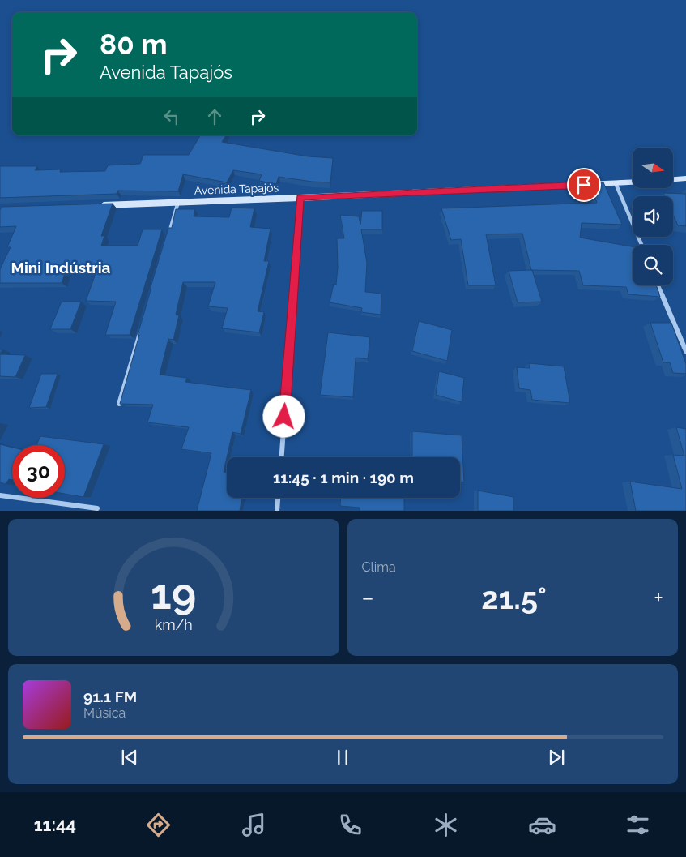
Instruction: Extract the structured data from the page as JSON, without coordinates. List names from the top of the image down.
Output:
{
  "streets": {
    "street": ["Avenida Tapajós"]
  },
  "districts": ["Mini Indústria"],
  "north": "right",
  "page": {
    "turn": ["80 m", "Avenida Tapajós"],
    "limit": "30",
    "trip": "11:45 · 1 min · 190 m",
    "tile": "Clima",
    "heat": ["−", "21.5°", "+"],
    "song": ["91.1 FM", "Música"],
    "tabs": "11:44",
    "gauge": ["19", "km/h"]
  }
}
